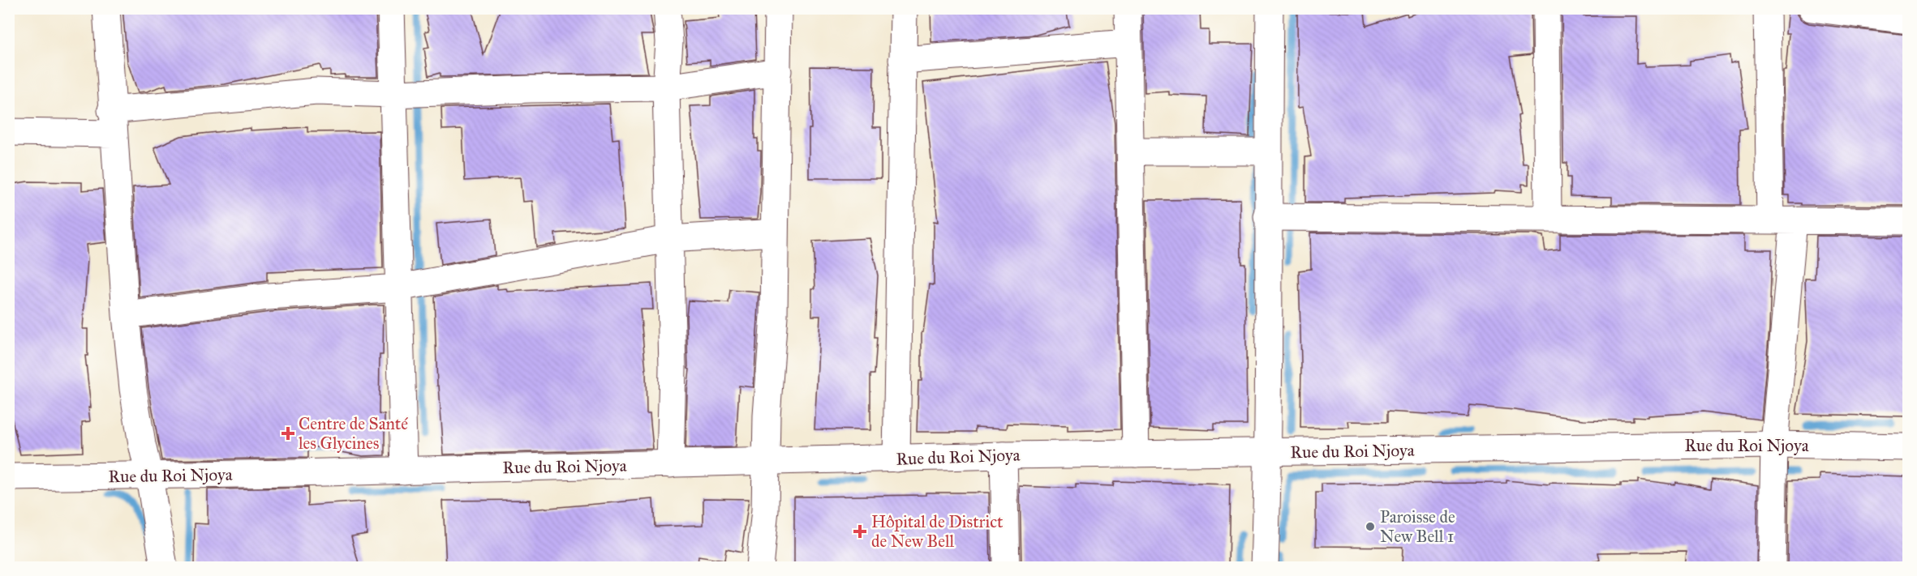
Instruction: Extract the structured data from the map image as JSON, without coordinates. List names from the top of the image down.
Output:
{
  "streets": {
    "street": ["Rue du Roi Njoya"]
  },
  "places": {
    "health": ["Centre de Santé les Glycines", "Hôpital de District de New Bell"],
    "other": ["Paroisse de New Bell 1"]
  }
}
